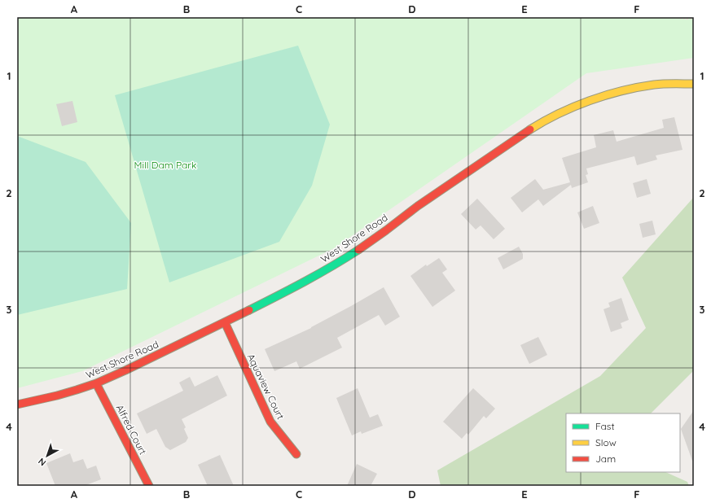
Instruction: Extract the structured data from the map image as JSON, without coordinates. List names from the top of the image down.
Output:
{
  "streets": {
    "street": ["West Shore Road", "Aquaview Court", "Alfred Court"]
  },
  "crossings": [
    ["West Shore Road", "Aquaview Court"],
    ["West Shore Road", "Alfred Court"]
  ],
  "parks": ["Mill Dam Park"],
  "legend": ["Fast", "Slow", "Jam"],
  "north": "bottom left",
  "grid": {
    "columns": [
      "A",
      "B",
      "C",
      "D",
      "E",
      "F"
    ],
    "rows": [
      "1",
      "2",
      "3",
      "4"
    ]
  }
}
